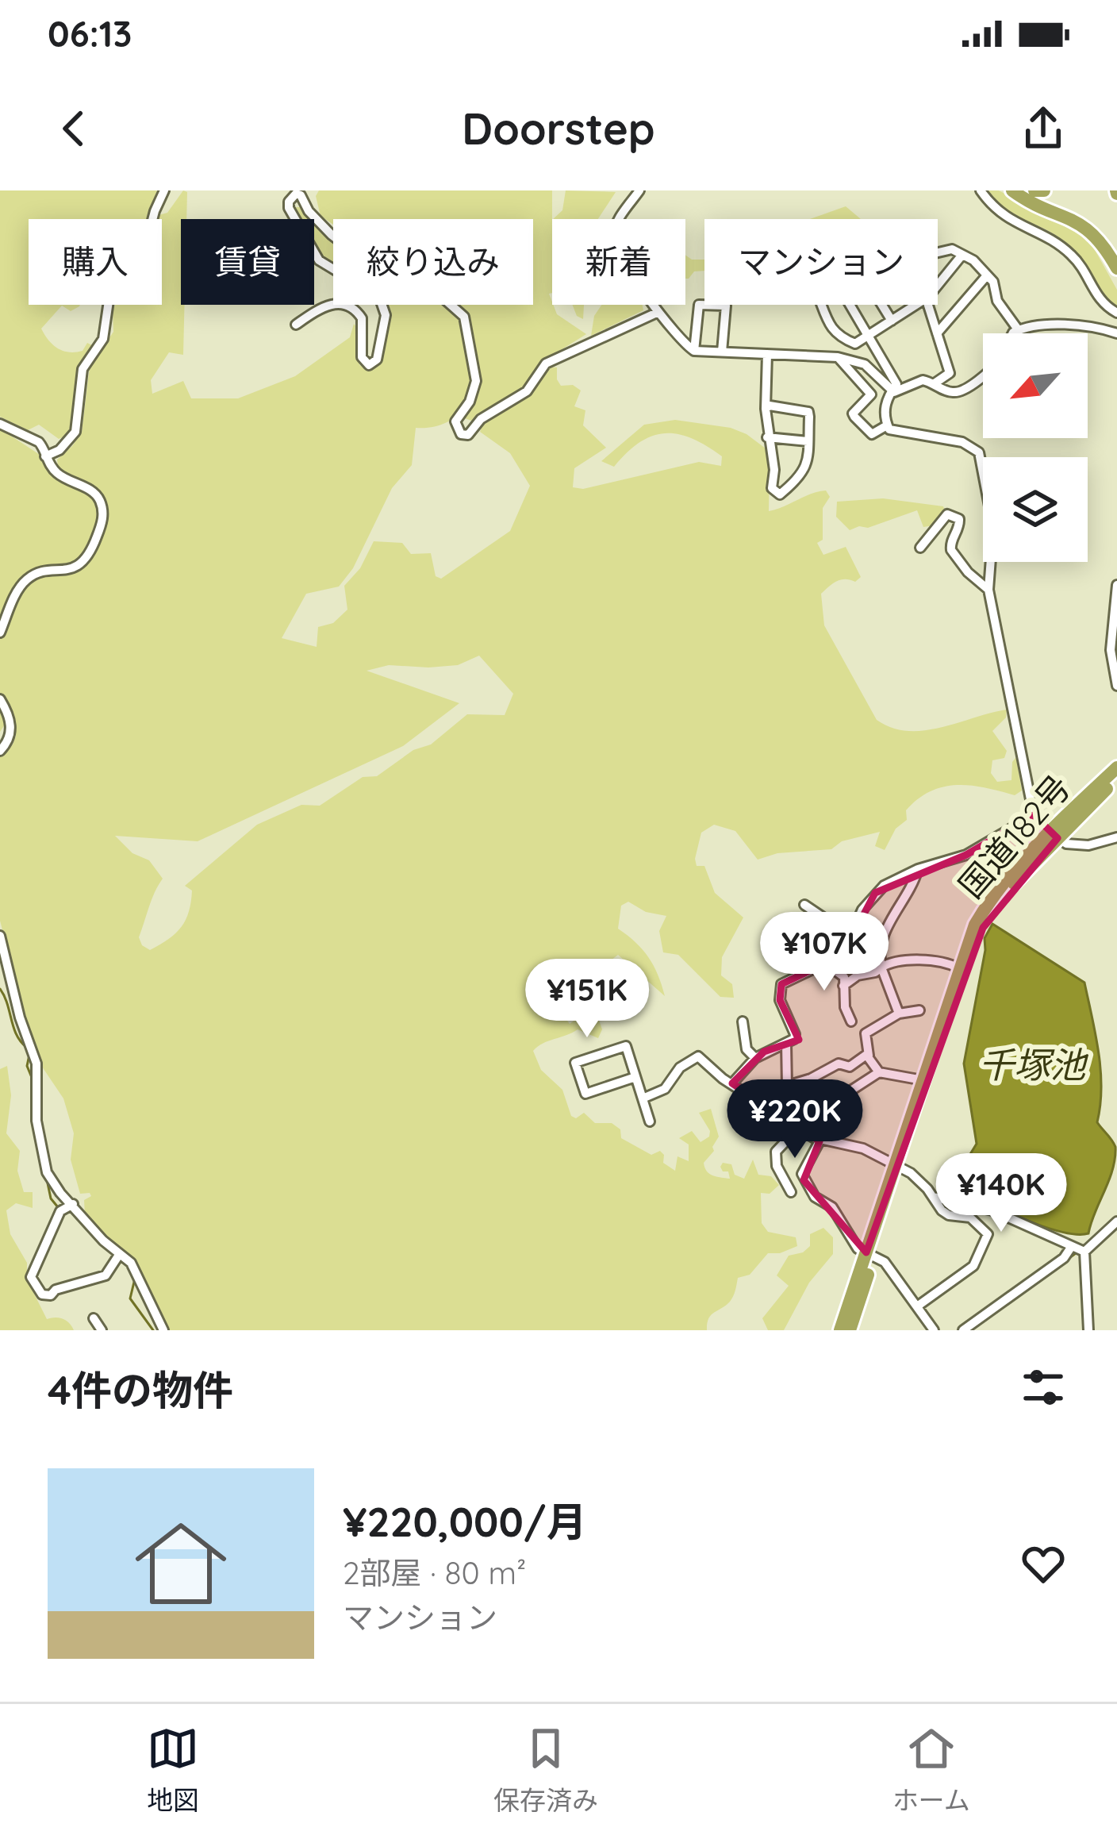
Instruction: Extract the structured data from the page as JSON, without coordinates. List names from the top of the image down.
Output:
{
  "streets": {
    "highway": ["国道182号"]
  },
  "water": ["千塚池"],
  "north": "bottom left",
  "page": {
    "status": "06:13",
    "header": "Doorstep",
    "chip": [
      "購入",
      "賃貸",
      "絞り込み",
      "新着",
      "マンション"
    ],
    "price": [
      "¥107K",
      "¥151K",
      "¥220K",
      "¥140K"
    ],
    "heading": "4件の物件",
    "list": [
      {
        "name": "¥220,000/月",
        "note": "2部屋 · 80 m² · マンション"
      }
    ],
    "tabs": ["地図", "保存済み", "ホーム"]
  }
}
